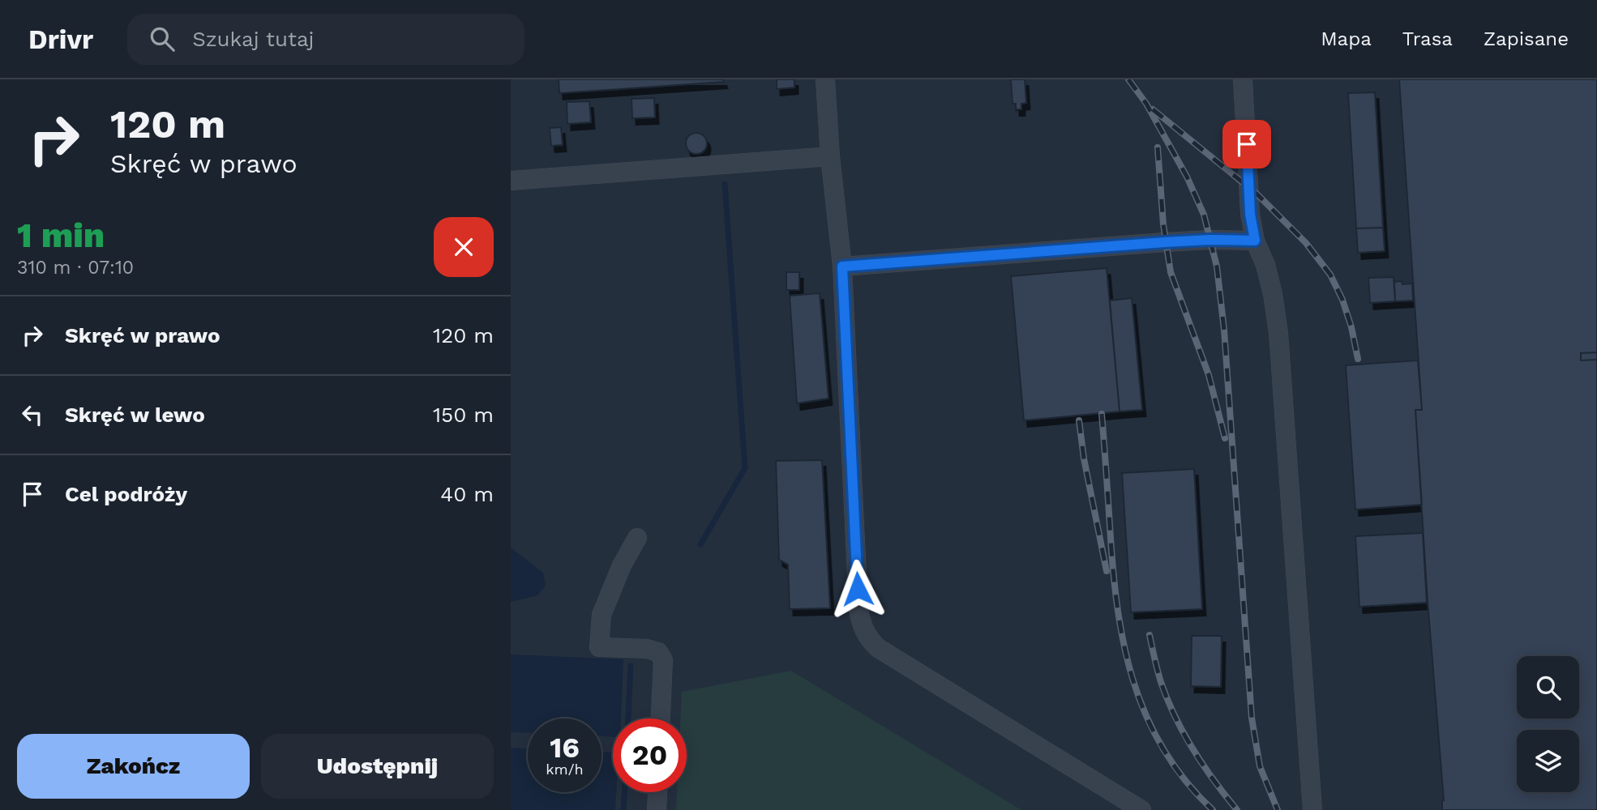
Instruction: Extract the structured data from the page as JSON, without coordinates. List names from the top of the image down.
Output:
{
  "page": {
    "header": "Drivr",
    "search": "Szukaj tutaj",
    "nav": ["Mapa", "Trasa", "Zapisane"],
    "turn": ["120 m", "Skręć w prawo"],
    "heading": ["1 min", "310 m · 07:10"],
    "list": [
      {
        "name": "Skręć w prawo",
        "value": "120 m"
      },
      {
        "name": "Skręć w lewo",
        "value": "150 m"
      },
      {
        "name": "Cel podróży",
        "value": "40 m"
      }
    ],
    "speed": "16 km/h",
    "limit": "20",
    "buttons": ["Zakończ", "Udostępnij"]
  }
}
